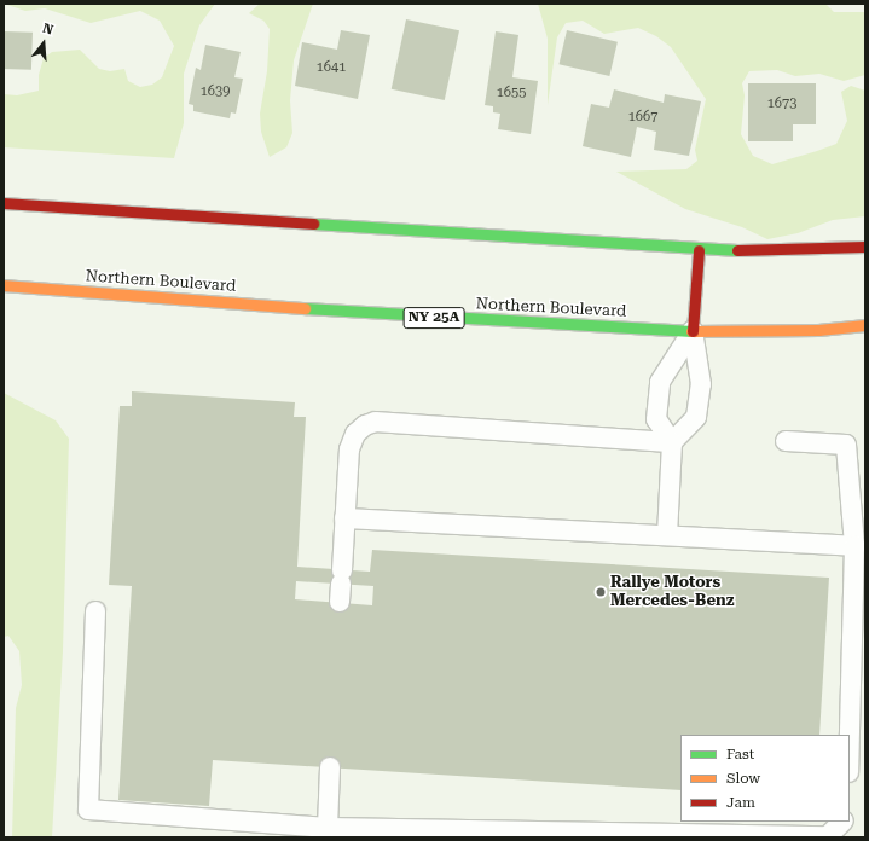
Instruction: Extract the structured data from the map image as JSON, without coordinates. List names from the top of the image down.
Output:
{
  "streets": {
    "main road": ["Northern Boulevard", "NY 25A"]
  },
  "places": ["Rallye Motors Mercedes-Benz"],
  "house_numbers": [
    "1641",
    "1639",
    "1655",
    "1673",
    "1667"
  ],
  "legend": ["Fast", "Slow", "Jam"],
  "north": "top"
}
